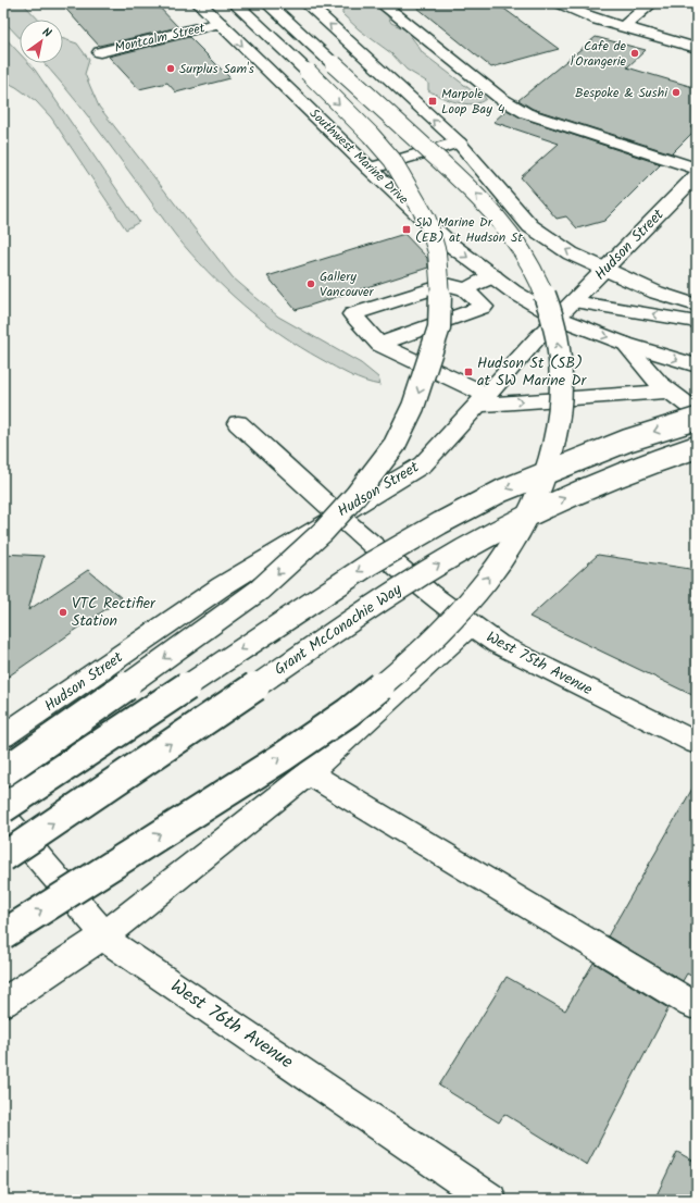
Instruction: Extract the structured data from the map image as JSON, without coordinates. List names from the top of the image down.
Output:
{
  "streets": {
    "main road": [
      "Montcalm Street",
      "Southwest Marine Drive",
      "Hudson Street",
      "Grant McConachie Way",
      "West 75th Avenue",
      "West 76th Avenue"
    ]
  },
  "crossings": [
    ["Montcalm Street", "Southwest Marine Drive"],
    ["Southwest Marine Drive", "Hudson Street"],
    ["Hudson Street", "West 75th Avenue"]
  ],
  "places": {
    "other": [
      "Cafe de l'Orangerie",
      "Surplus Sam's",
      "Bespoke & Sushi",
      "Gallery Vancouver",
      "VTC Rectifier Station"
    ],
    "transit": ["Marpole Loop Bay 4", "SW Marine Dr (EB) at Hudson St", "Hudson St (SB) at SW Marine Dr"]
  },
  "north": "top right"
}
